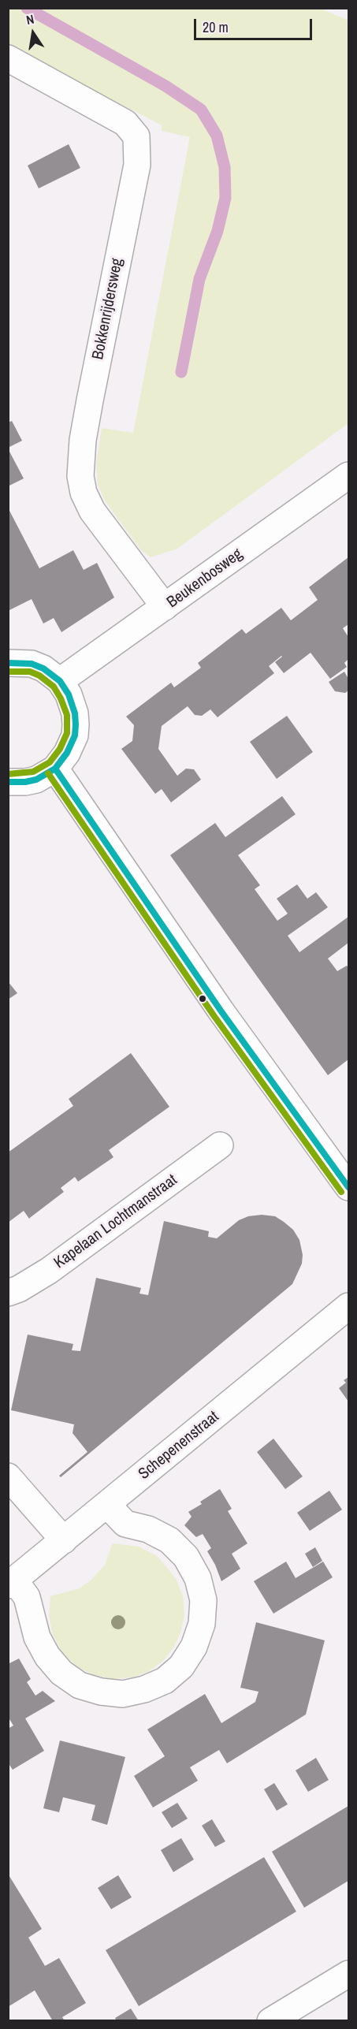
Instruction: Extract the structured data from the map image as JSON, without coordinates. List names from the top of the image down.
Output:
{
  "streets": {
    "street": [
      "Bokkenrijdersweg",
      "Beukenbosweg",
      "Kapelaan Lochtmanstraat",
      "Schepenenstraat"
    ]
  },
  "crossings": [
    ["Bokkenrijdersweg", "Beukenbosweg"]
  ],
  "scale_bar": "20 m",
  "north": "top"
}
